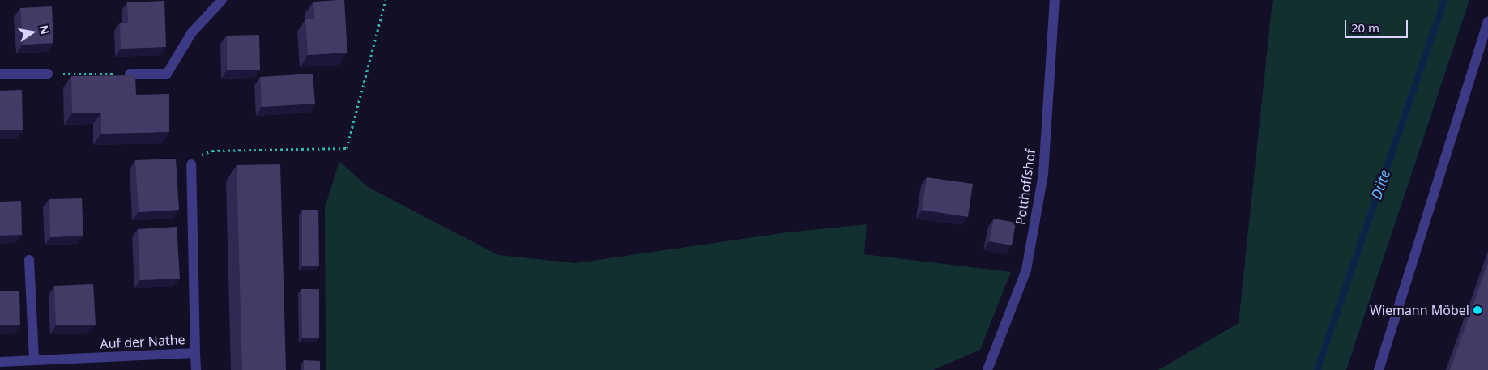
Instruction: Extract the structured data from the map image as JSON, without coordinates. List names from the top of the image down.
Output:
{
  "streets": {
    "street": ["Potthoffshof", "Auf der Nathe"]
  },
  "water": ["Düte"],
  "places": ["Wiemann Möbel"],
  "scale_bar": "20 m",
  "north": "right"
}
